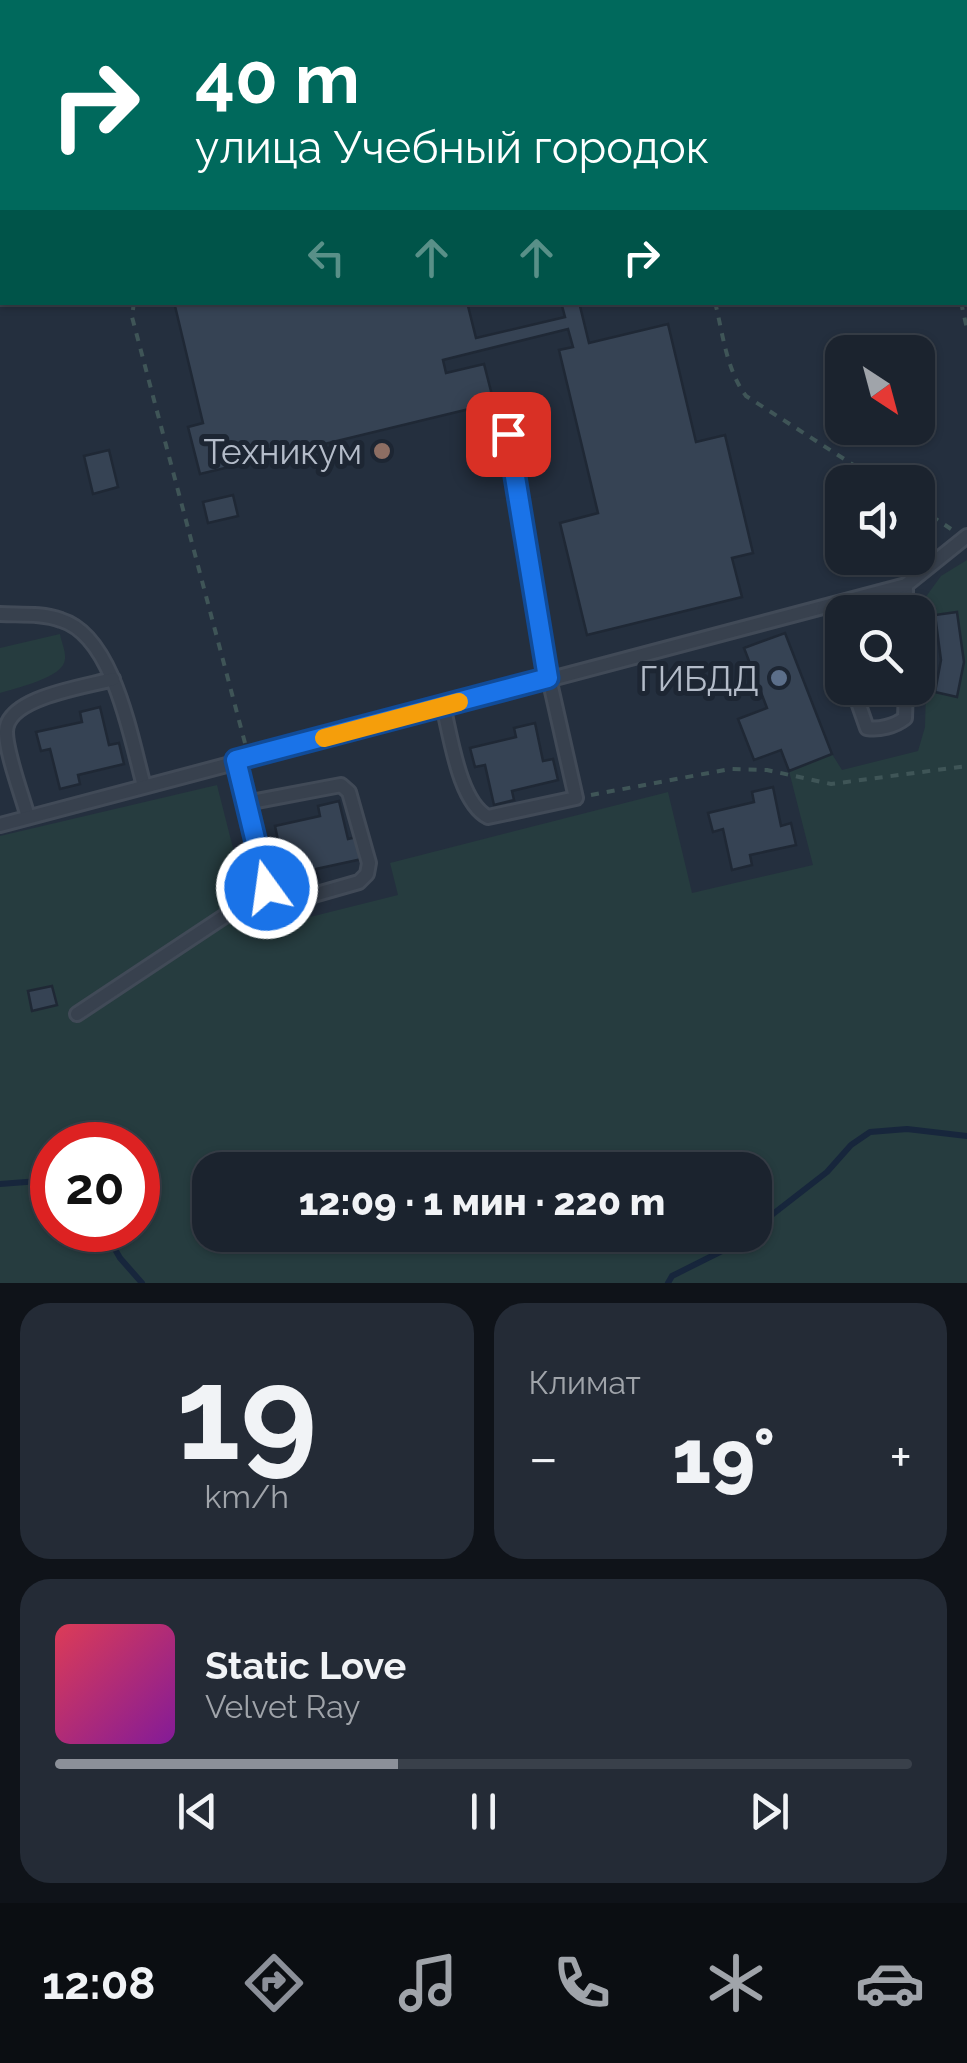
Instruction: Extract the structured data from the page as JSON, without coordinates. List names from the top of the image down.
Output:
{
  "places": ["Техникум", "ГИБДД"],
  "north": "bottom right",
  "page": {
    "turn": ["40 m", "улица Учебный городок"],
    "limit": "20",
    "trip": "12:09 · 1 мин · 220 m",
    "tile": [
      ["19", "km/h"],
      "Климат"
    ],
    "heat": ["−", "19°", "+"],
    "song": ["Static Love", "Velvet Ray"],
    "tabs": "12:08"
  }
}
